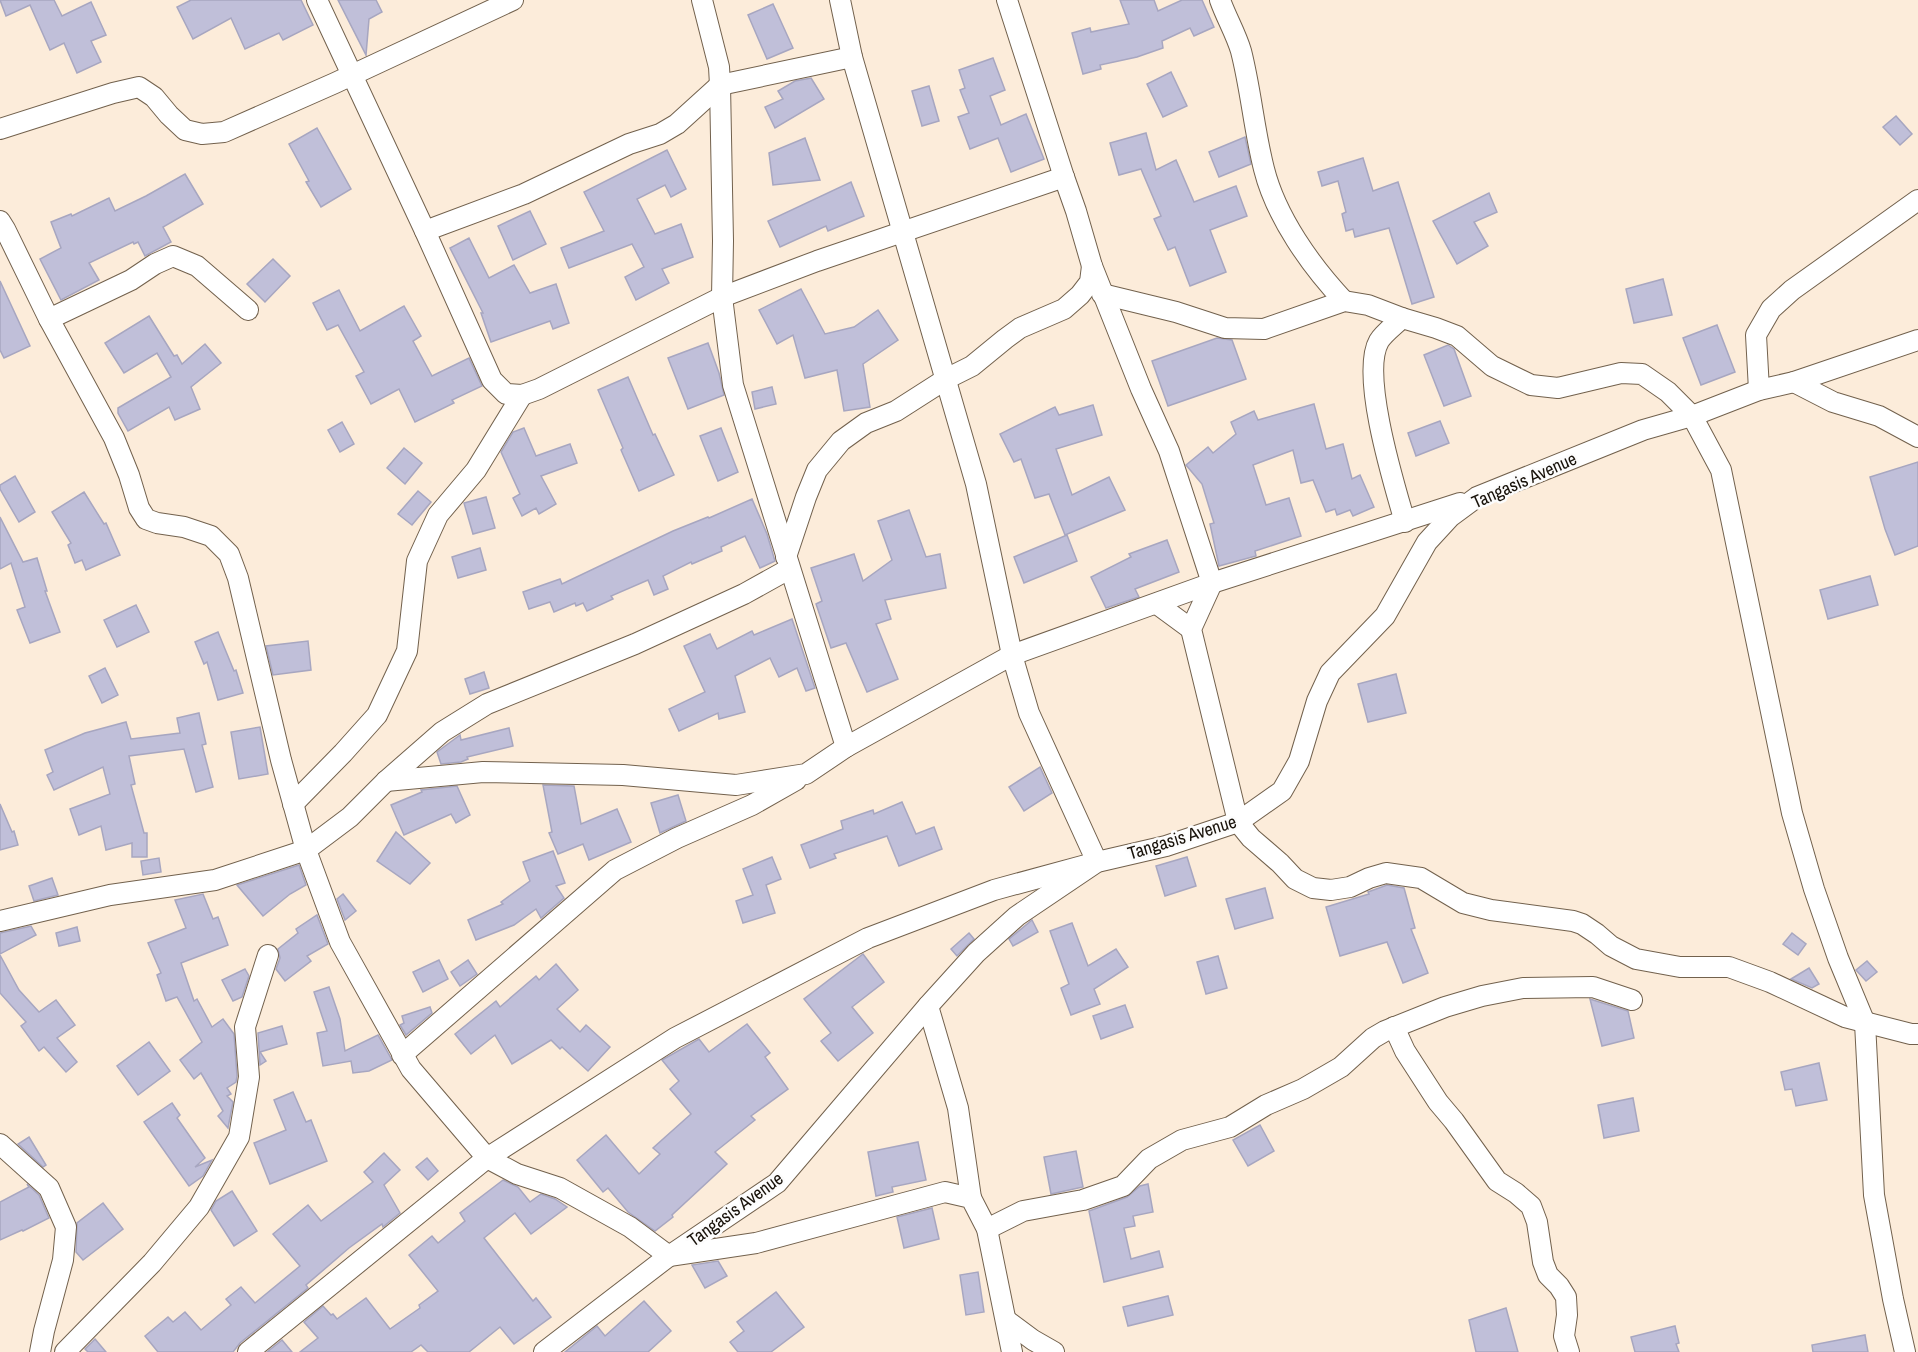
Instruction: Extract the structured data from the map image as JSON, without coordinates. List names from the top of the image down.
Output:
{
  "streets": {
    "street": ["Tangasis Avenue"]
  }
}
